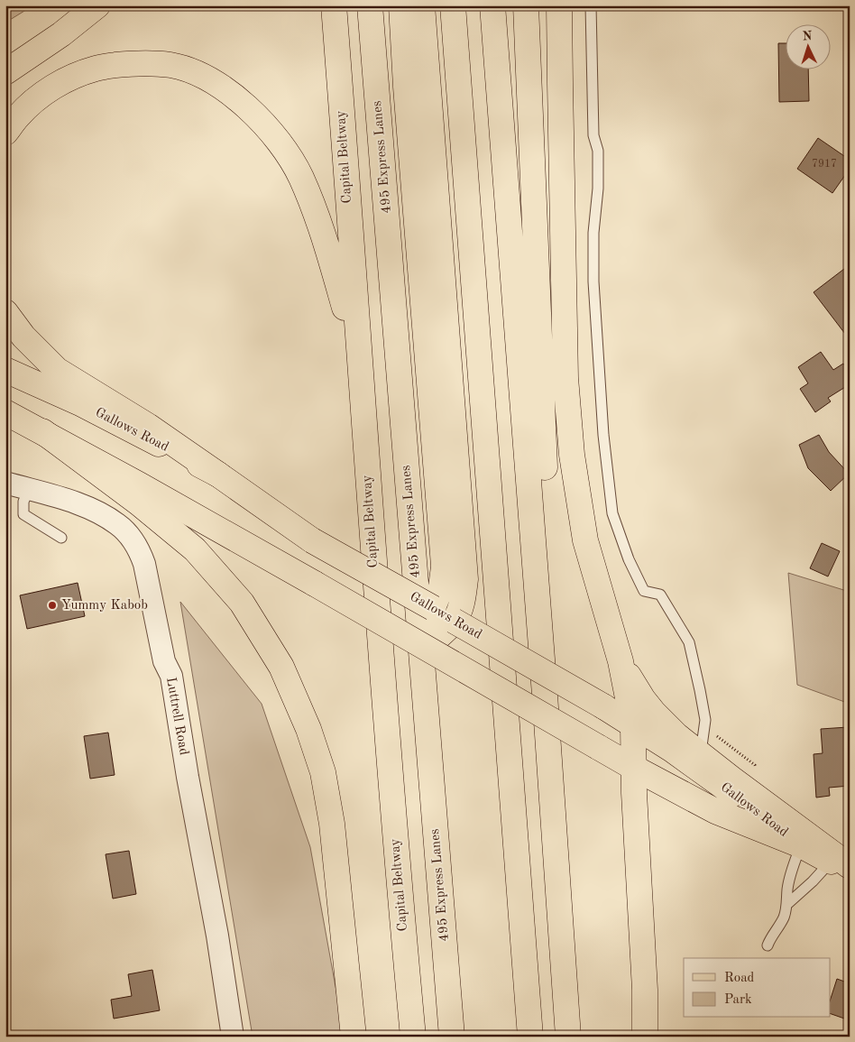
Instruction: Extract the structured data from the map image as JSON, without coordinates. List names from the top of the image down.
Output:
{
  "streets": {
    "main road": ["Capital Beltway", "495 Express Lanes", "Gallows Road"],
    "street": ["Luttrell Road"]
  },
  "places": ["Yummy Kabob"],
  "house_numbers": ["7917"],
  "legend": ["Road", "Park"],
  "north": "top"
}
